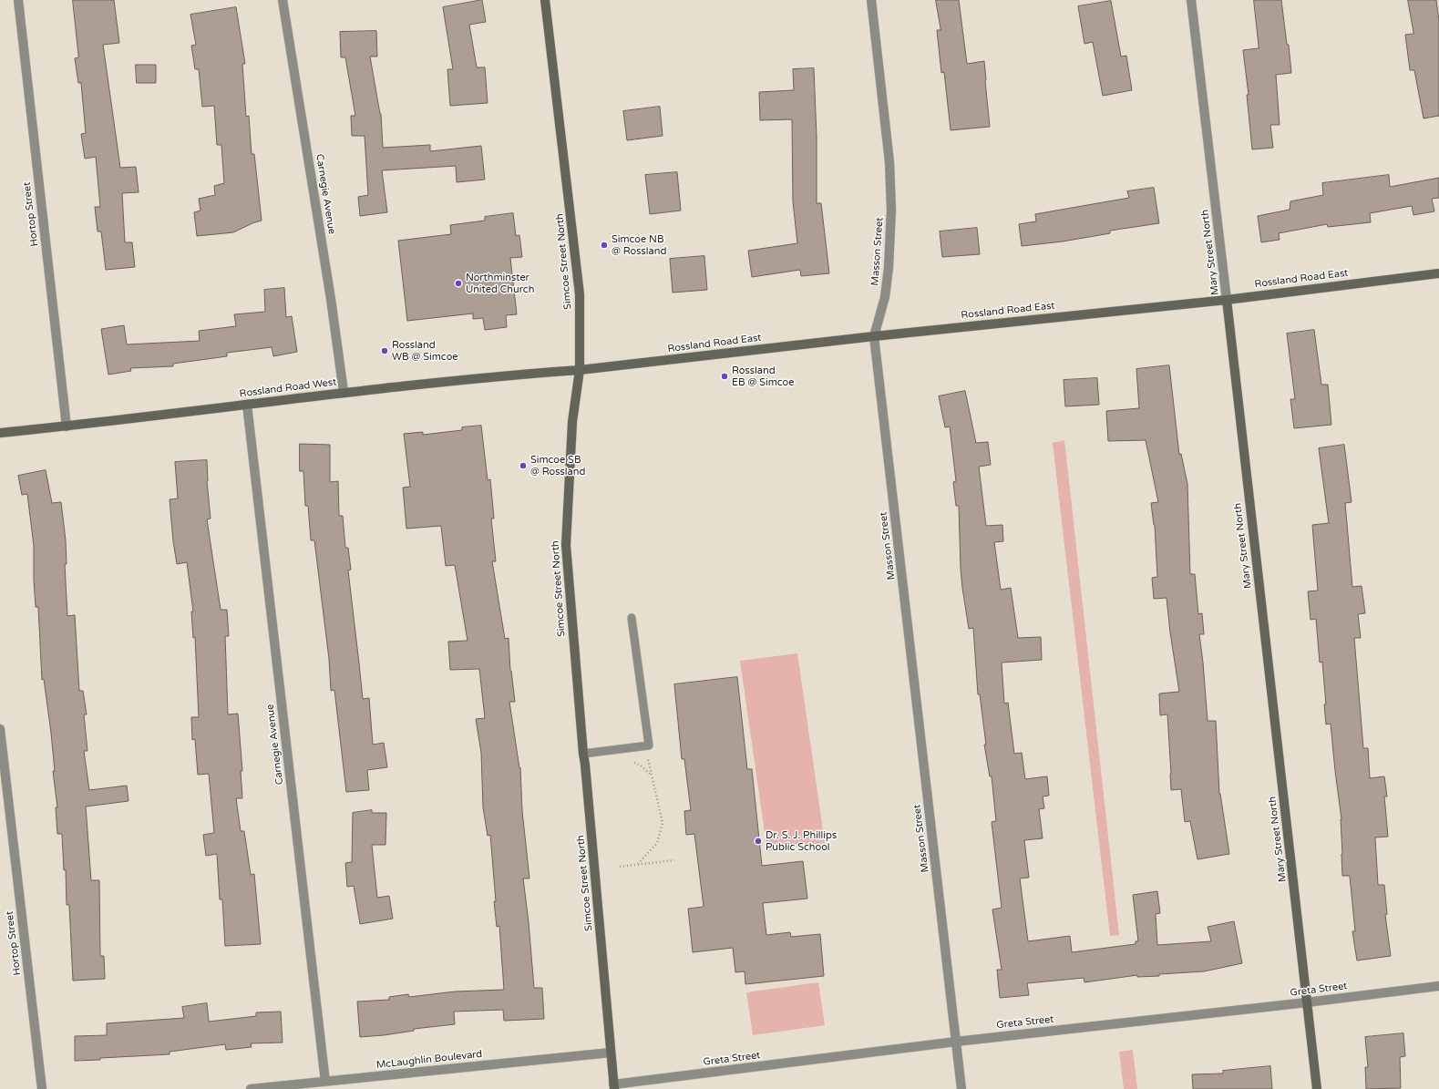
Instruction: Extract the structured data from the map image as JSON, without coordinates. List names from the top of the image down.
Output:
{
  "streets": {
    "main road": [
      "Mary Street North",
      "Simcoe Street North",
      "Rossland Road East",
      "Rossland Road West"
    ],
    "street": [
      "Carnegie Avenue",
      "Hortop Street",
      "Masson Street",
      "Greta Street",
      "McLaughlin Boulevard"
    ]
  },
  "crossings": [
    ["Carnegie Avenue", "Rossland Road West"],
    ["Carnegie Avenue", "McLaughlin Boulevard"],
    ["Hortop Street", "Rossland Road West"],
    ["Masson Street", "Rossland Road East"],
    ["Masson Street", "Greta Street"],
    ["Mary Street North", "Rossland Road East"],
    ["Mary Street North", "Greta Street"],
    ["Simcoe Street North", "Rossland Road East"],
    ["Simcoe Street North", "Rossland Road West"],
    ["Simcoe Street North", "Greta Street"],
    ["Simcoe Street North", "McLaughlin Boulevard"],
    ["Rossland Road East", "Rossland Road West"]
  ],
  "places": [
    "Simcoe NB @ Rossland",
    "Northminster United Church",
    "Rossland WB @ Simcoe",
    "Rossland EB @ Simcoe",
    "Simcoe SB @ Rossland",
    "Dr. S. J. Phillips Public School"
  ]
}
